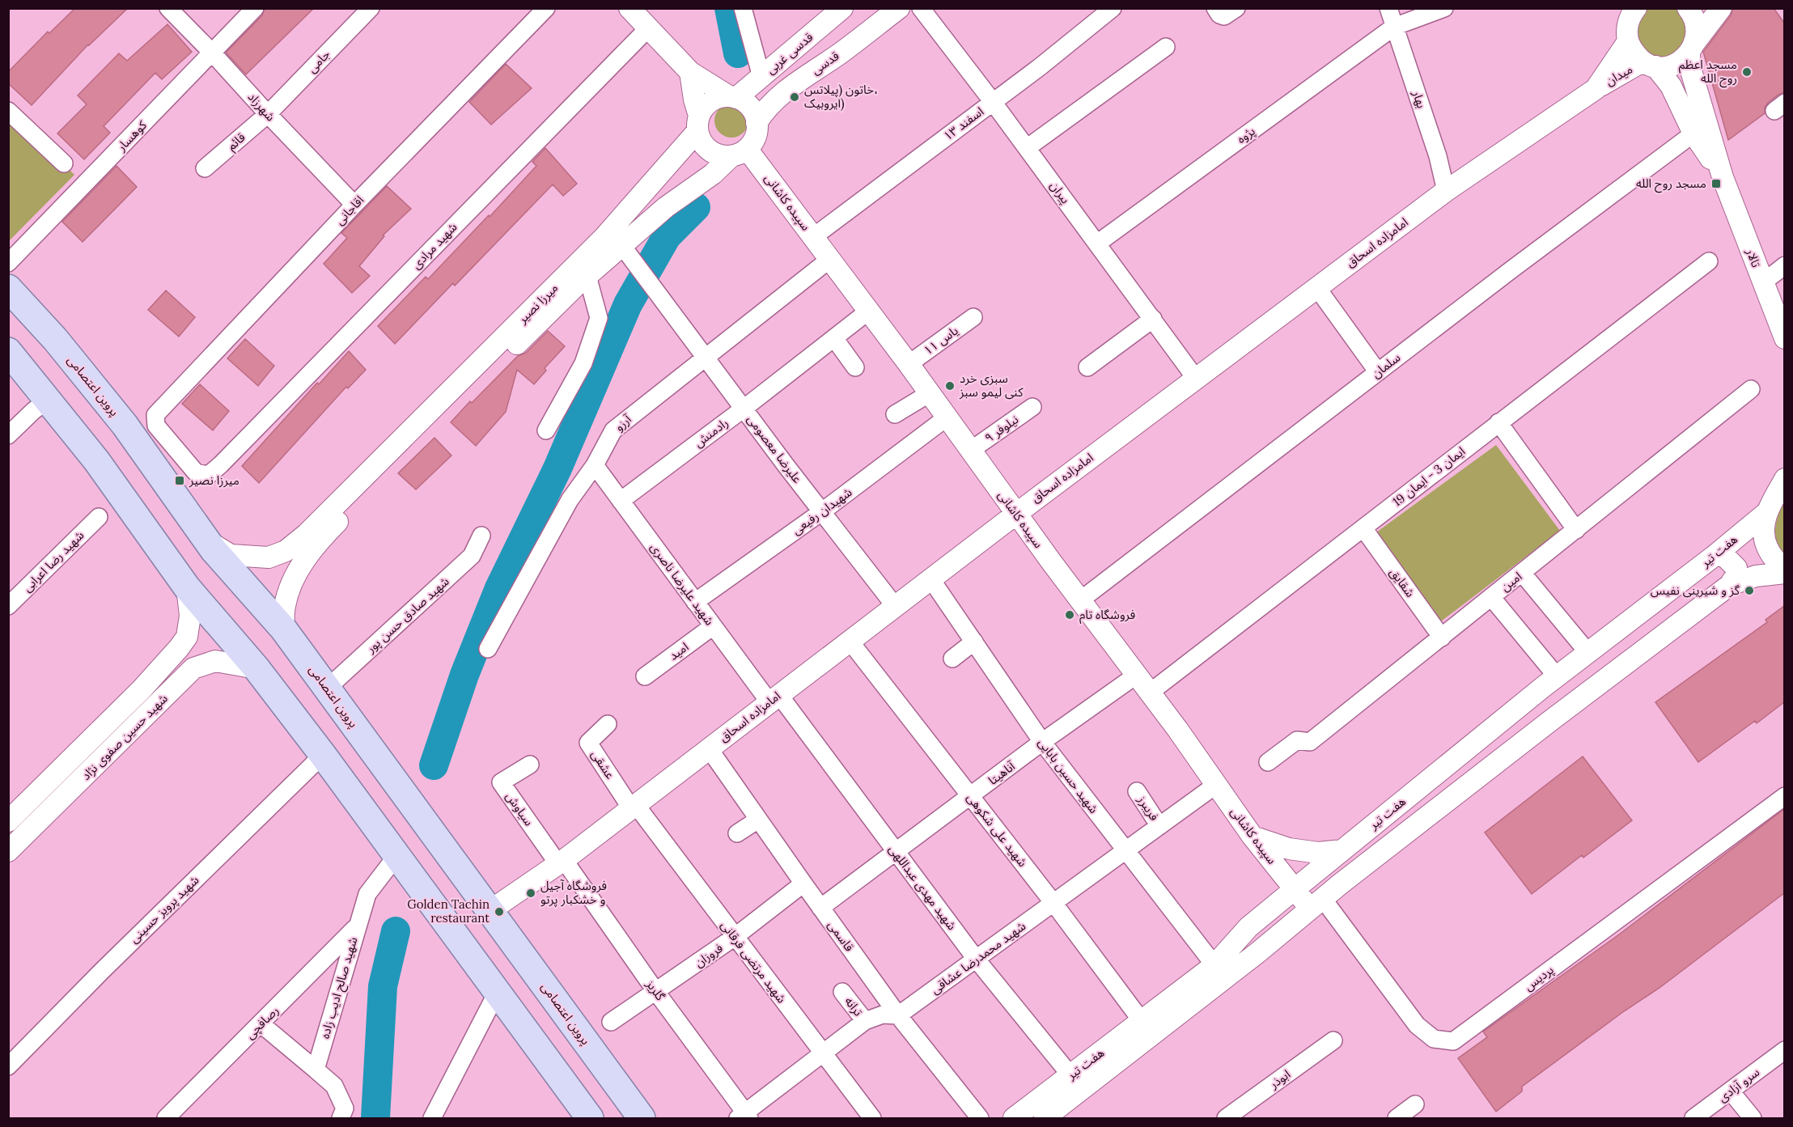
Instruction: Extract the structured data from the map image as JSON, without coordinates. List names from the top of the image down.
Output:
{
  "streets": {
    "main road": ["پروین اعتصامی"],
    "street": [
      "قدسی غربی",
      "جامی",
      "قدسی",
      "میدان",
      "بهار",
      "شهرزاد",
      "اسفند ۱۳",
      "پژوه",
      "کوهسار",
      "قائم",
      "پیران",
      "سپیده کاشانی",
      "اقاجانی",
      "امامزاده اسحاق",
      "شهید مرادی",
      "تالار",
      "میرزا نصیر",
      "یاس ۱۱",
      "سلمان",
      "آرزو",
      "نیلوفر ۹",
      "رادمنش",
      "علیرضا معصومی",
      "ایمان 3 - ایمان 19",
      "شهیدان رفیعی",
      "هفت تیر",
      "شهید رضا اعرابی",
      "امین",
      "شقایق",
      "شهید علیرضا ناصری",
      "شهید صادق حسن پور",
      "امید",
      "شهید حسین صفوی نژاد",
      "عشقی",
      "آناهیتا",
      "شهید حسین بابایی",
      "فریبرز",
      "سیاوش",
      "شهید علی شکوهی",
      "شهید مهدی عبداللهی",
      "شهید پرویز حسینی",
      "قاسمی",
      "فروزان",
      "شهید محمدرضا عشاقی",
      "شهید مرتضی فرقانی",
      "پردیس",
      "شهید صالح ادیب زاده",
      "گلریز",
      "ترانه",
      "رصافچی",
      "ابوذر",
      "سرو آزادی"
    ]
  },
  "crossings": [
    ["قدسی غربی", "قدسی"],
    ["قدسی غربی", "سپیده کاشانی"],
    ["قدسی غربی", "میرزا نصیر"],
    ["جامی", "شهرزاد"],
    ["جامی", "قائم"],
    ["قدسی", "سپیده کاشانی"],
    ["قدسی", "میرزا نصیر"],
    ["میدان", "امامزاده اسحاق"],
    ["میدان", "تالار"],
    ["بهار", "پژوه"],
    ["بهار", "امامزاده اسحاق"],
    ["شهرزاد", "کوهسار"],
    ["شهرزاد", "قائم"],
    ["شهرزاد", "اقاجانی"],
    ["اسفند ۱۳", "پیران"],
    ["اسفند ۱۳", "سپیده کاشانی"],
    ["پژوه", "پیران"],
    ["پیران", "امامزاده اسحاق"],
    ["سپیده کاشانی", "امامزاده اسحاق"],
    ["سپیده کاشانی", "میرزا نصیر"],
    ["سپیده کاشانی", "یاس ۱۱"],
    ["سپیده کاشانی", "سلمان"],
    ["سپیده کاشانی", "آرزو"],
    ["سپیده کاشانی", "نیلوفر ۹"],
    ["سپیده کاشانی", "رادمنش"],
    ["سپیده کاشانی", "ایمان 3 - ایمان 19"],
    ["سپیده کاشانی", "شهیدان رفیعی"],
    ["سپیده کاشانی", "هفت تیر"],
    ["سپیده کاشانی", "آناهیتا"],
    ["سپیده کاشانی", "شهید محمدرضا عشاقی"],
    ["سپیده کاشانی", "پردیس"],
    ["اقاجانی", "شهید مرادی"],
    ["امامزاده اسحاق", "پروین اعتصامی"],
    ["امامزاده اسحاق", "علیرضا معصومی"],
    ["امامزاده اسحاق", "شهید علیرضا ناصری"],
    ["امامزاده اسحاق", "عشقی"],
    ["امامزاده اسحاق", "شهید حسین بابایی"],
    ["امامزاده اسحاق", "سیاوش"],
    ["امامزاده اسحاق", "شهید علی شکوهی"],
    ["امامزاده اسحاق", "شهید مهدی عبداللهی"],
    ["امامزاده اسحاق", "قاسمی"],
    ["امامزاده اسحاق", "شهید مرتضی فرقانی"],
    ["امامزاده اسحاق", "گلریز"],
    ["تالار", "سلمان"],
    ["میرزا نصیر", "پروین اعتصامی"],
    ["میرزا نصیر", "علیرضا معصومی"],
    ["پروین اعتصامی", "شهید صادق حسن پور"],
    ["آرزو", "علیرضا معصومی"],
    ["آرزو", "شهید علیرضا ناصری"],
    ["رادمنش", "علیرضا معصومی"],
    ["رادمنش", "شهید علیرضا ناصری"],
    ["علیرضا معصومی", "شهیدان رفیعی"],
    ["ایمان 3 - ایمان 19", "شقایق"],
    ["شهیدان رفیعی", "شهید علیرضا ناصری"],
    ["هفت تیر", "شهید حسین بابایی"],
    ["هفت تیر", "شهید علی شکوهی"],
    ["هفت تیر", "شهید مهدی عبداللهی"],
    ["هفت تیر", "پردیس"],
    ["امین", "شقایق"],
    ["شهید علیرضا ناصری", "امید"],
    ["شهید علیرضا ناصری", "شهید مهدی عبداللهی"],
    ["عشقی", "شهید مرتضی فرقانی"],
    ["آناهیتا", "شهید حسین بابایی"],
    ["آناهیتا", "شهید علی شکوهی"],
    ["آناهیتا", "شهید مهدی عبداللهی"],
    ["آناهیتا", "قاسمی"],
    ["شهید حسین بابایی", "شهید محمدرضا عشاقی"],
    ["فریبرز", "شهید محمدرضا عشاقی"],
    ["سیاوش", "گلریز"],
    ["شهید علی شکوهی", "شهید محمدرضا عشاقی"],
    ["شهید مهدی عبداللهی", "شهید محمدرضا عشاقی"],
    ["قاسمی", "فروزان"],
    ["قاسمی", "شهید محمدرضا عشاقی"],
    ["فروزان", "شهید مرتضی فرقانی"],
    ["فروزان", "گلریز"],
    ["شهید صالح ادیب زاده", "رصافچی"]
  ],
  "places": {
    "other": [
      "مسجد اعظم روح الله",
      "خاتون (پیلاتس، ایروبیک)",
      "سبزی خرد کنی لیمو سبز",
      "گز و شیرینی نفیس",
      "فروشگاه تام",
      "فروشگاه آجیل و خشکبار پرتو",
      "Golden Tachin restaurant"
    ],
    "transit": ["مسجد روح الله", "میرزا نصیر"]
  }
}
